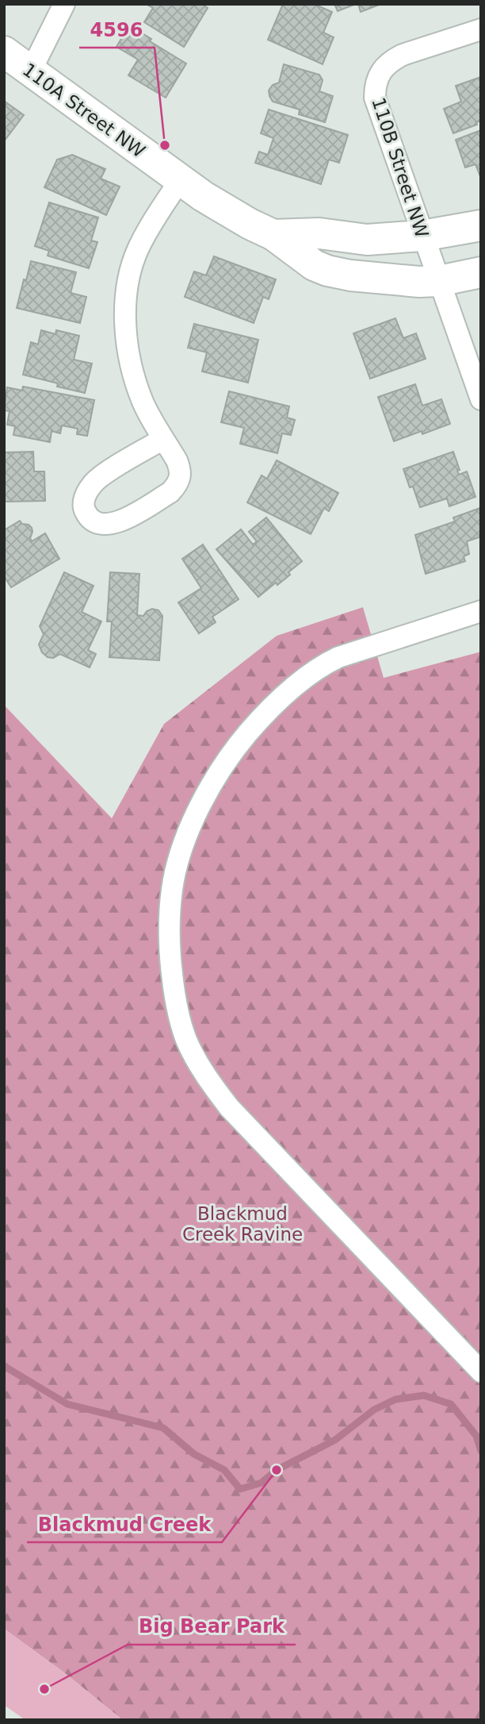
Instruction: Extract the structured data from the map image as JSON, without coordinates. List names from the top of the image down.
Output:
{
  "streets": {
    "street": ["110A Street NW", "110B Street NW"]
  },
  "crossings": [
    ["110A Street NW", "110B Street NW"]
  ],
  "parks": ["Blackmud Creek Ravine"],
  "places": ["4596", "Blackmud Creek", "Big Bear Park"]
}
